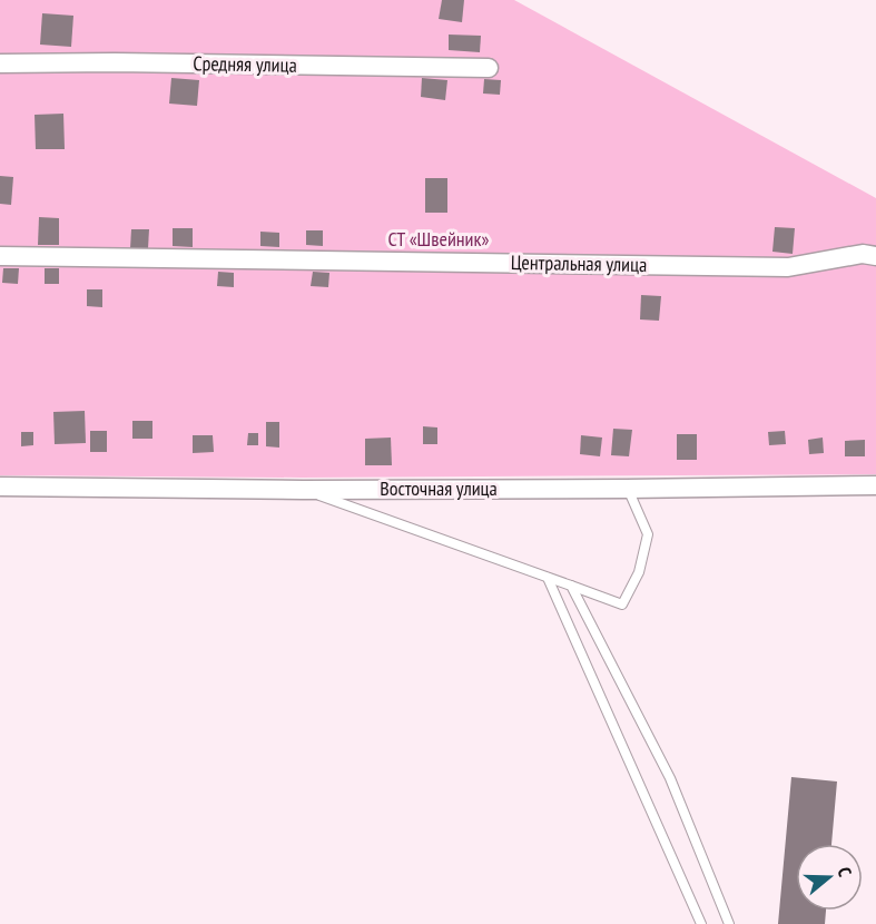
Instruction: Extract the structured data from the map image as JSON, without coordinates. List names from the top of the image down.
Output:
{
  "streets": {
    "street": ["Средняя улица", "Центральная улица", "Восточная улица"]
  },
  "parks": ["СТ «Швейник»"],
  "north": "right"
}
